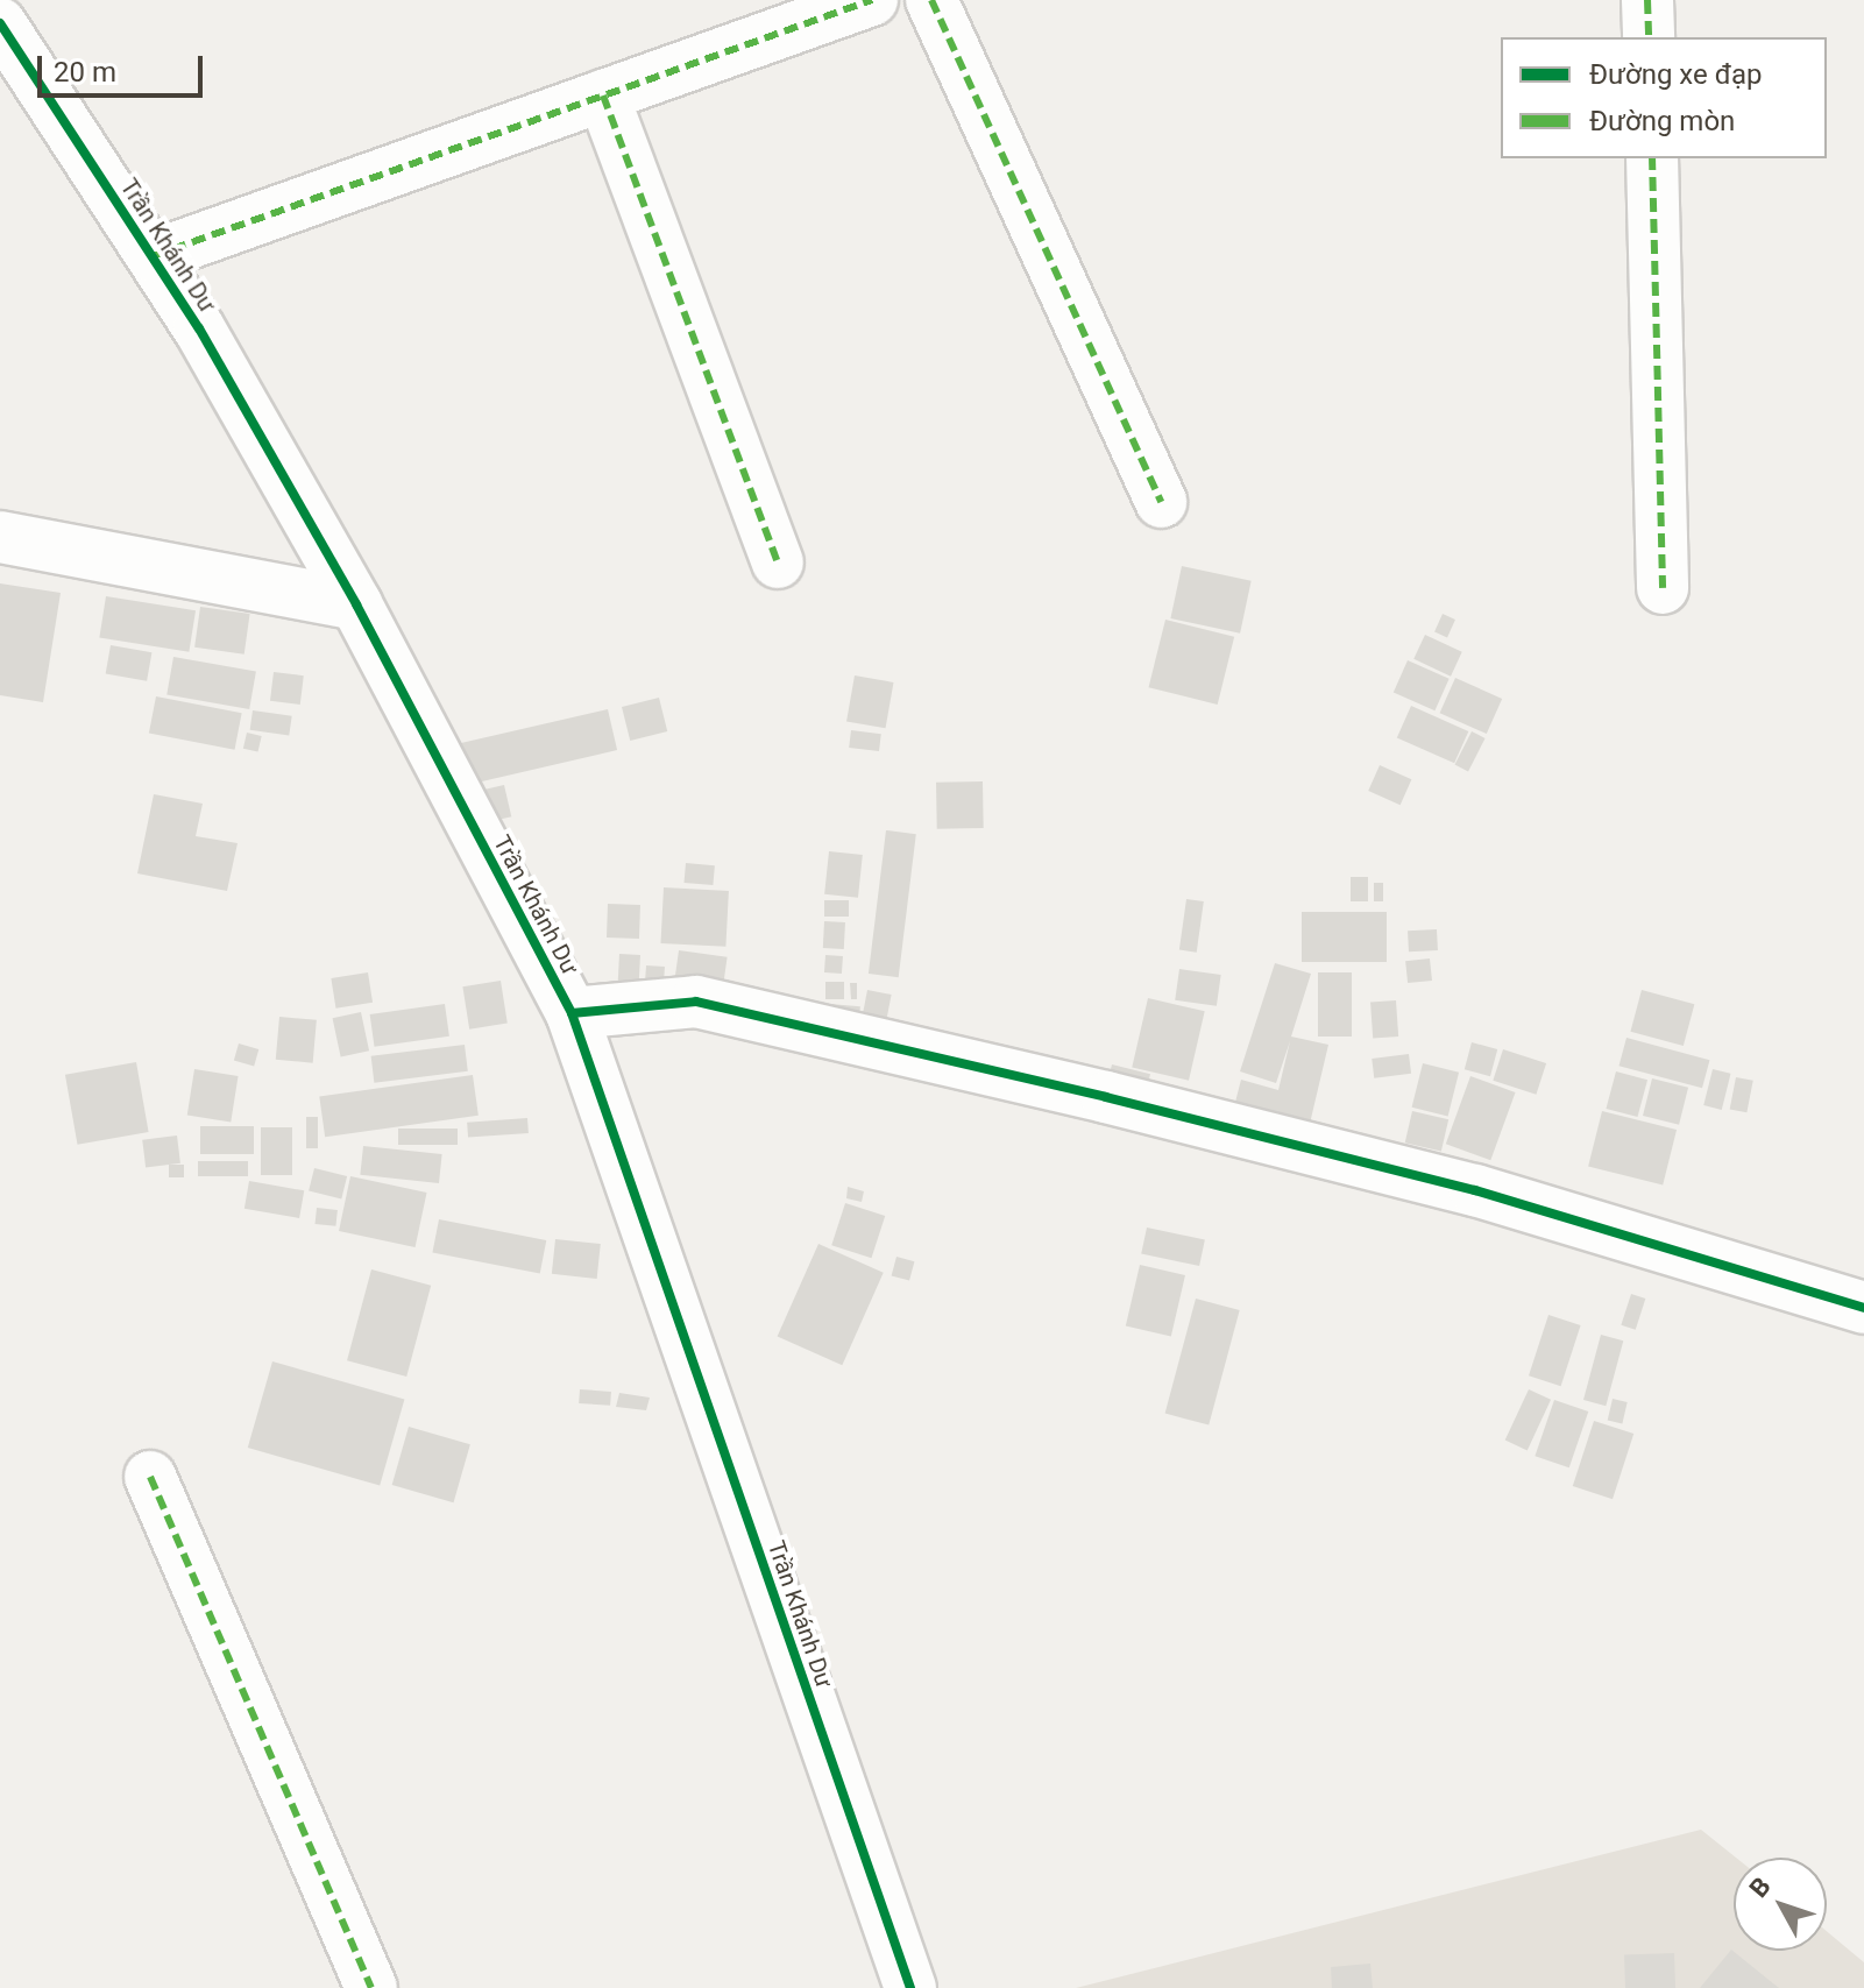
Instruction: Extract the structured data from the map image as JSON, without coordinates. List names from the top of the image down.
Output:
{
  "streets": {
    "street": ["Trần Khánh Dư"]
  },
  "legend": ["Đường xe đạp", "Đường mòn"],
  "scale_bar": "20 m",
  "north": "top left"
}
